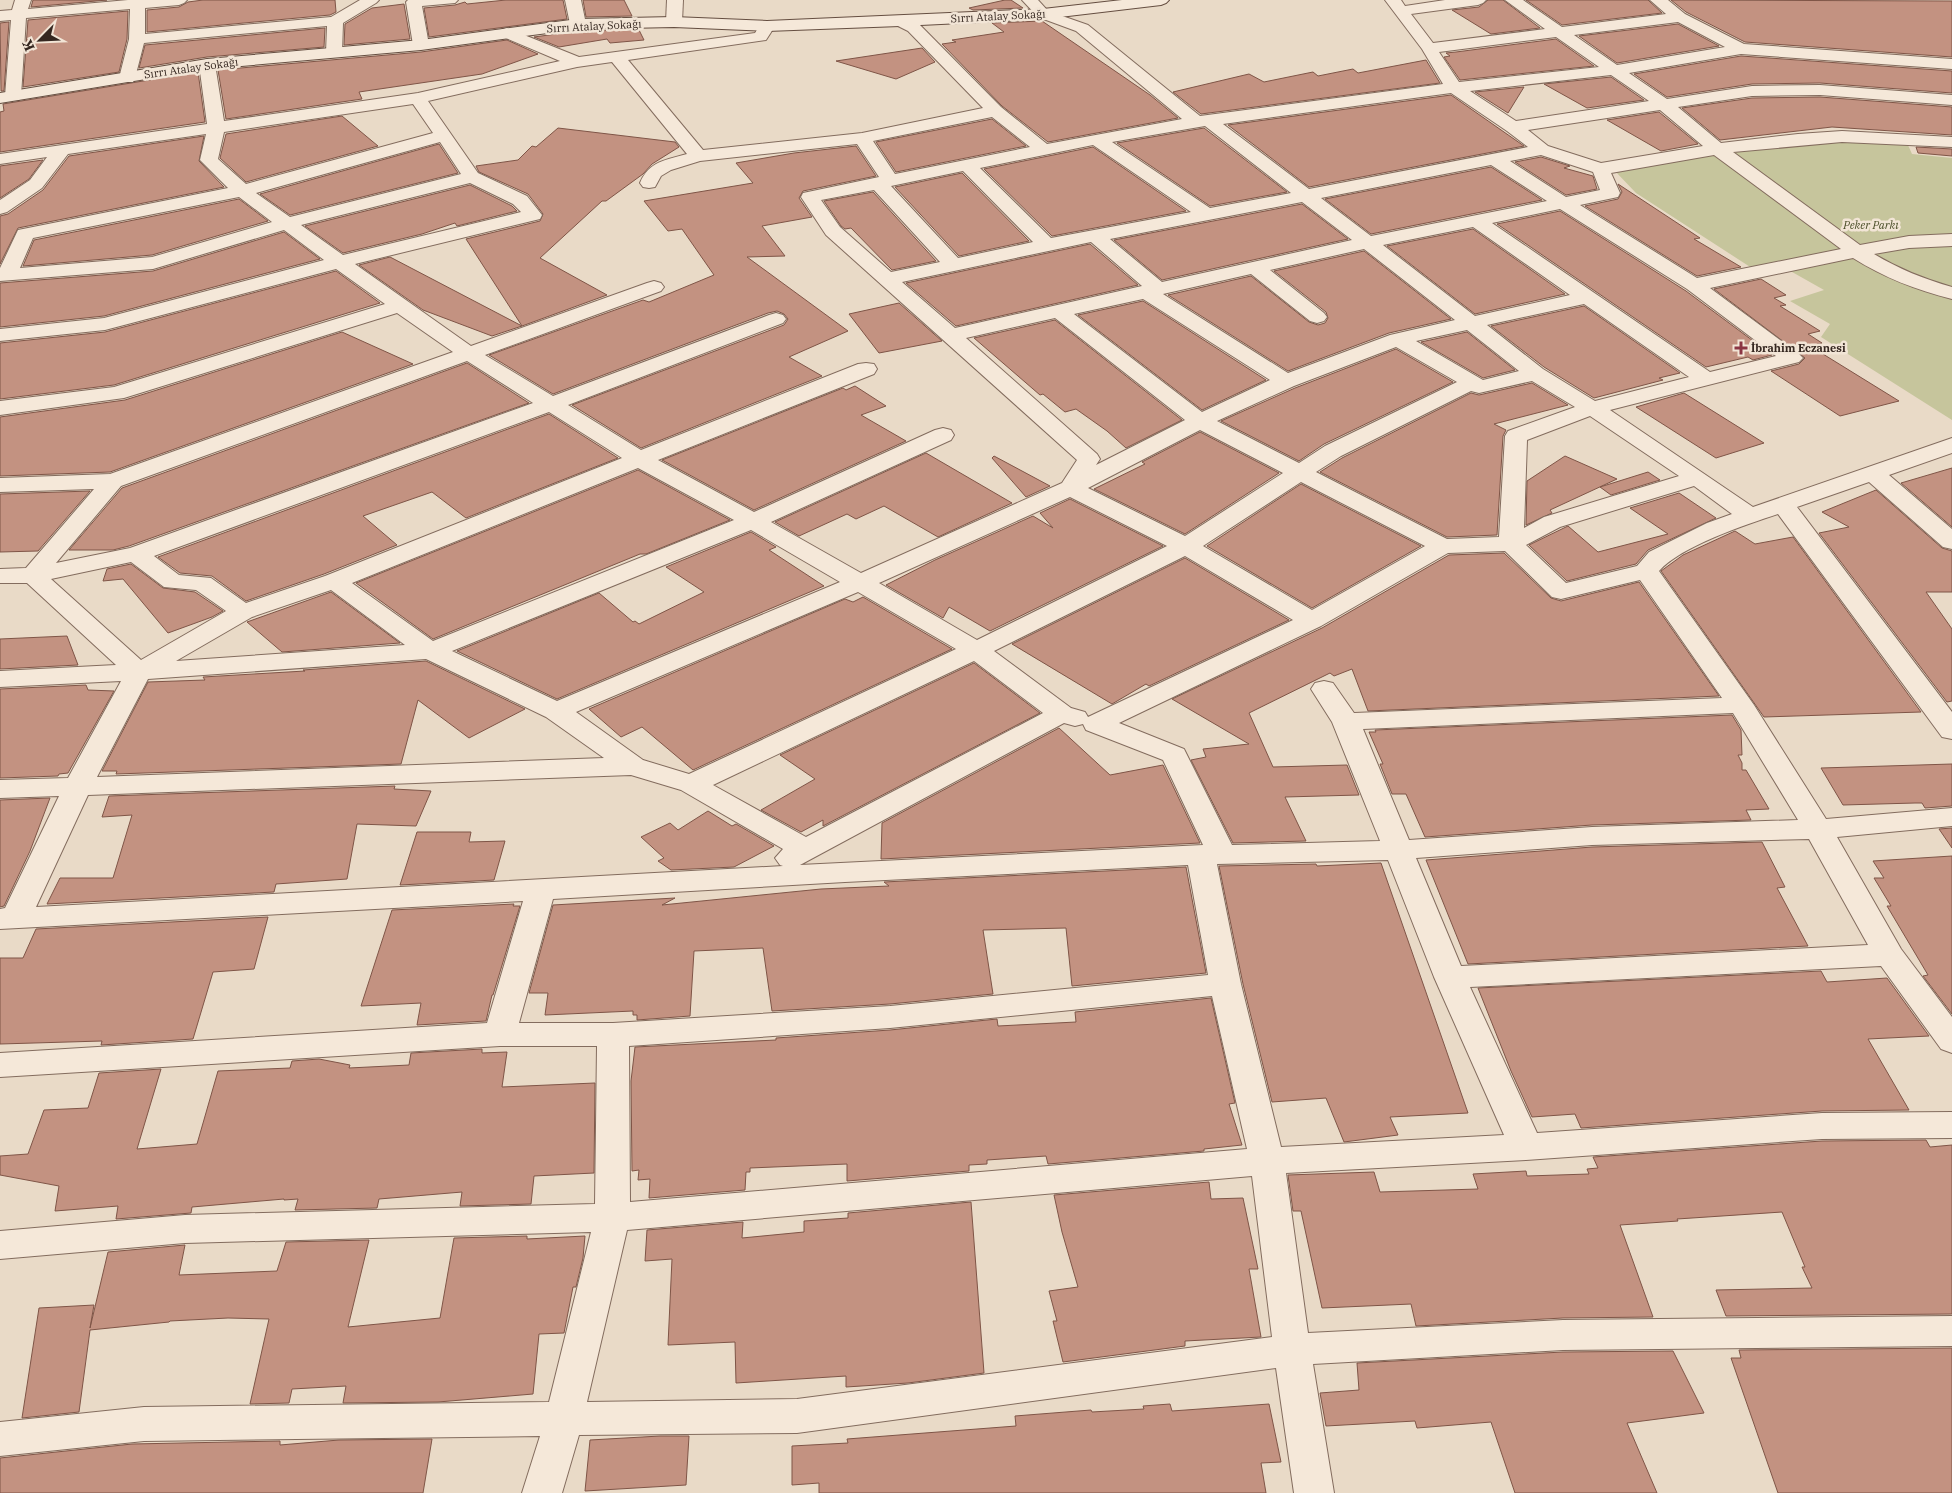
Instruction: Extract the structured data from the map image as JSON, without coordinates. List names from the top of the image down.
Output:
{
  "streets": {
    "street": ["Sırrı Atalay Sokağı"]
  },
  "parks": ["Peker Parkı"],
  "places": {
    "health": ["İbrahim Eczanesi"]
  },
  "north": "bottom left"
}
